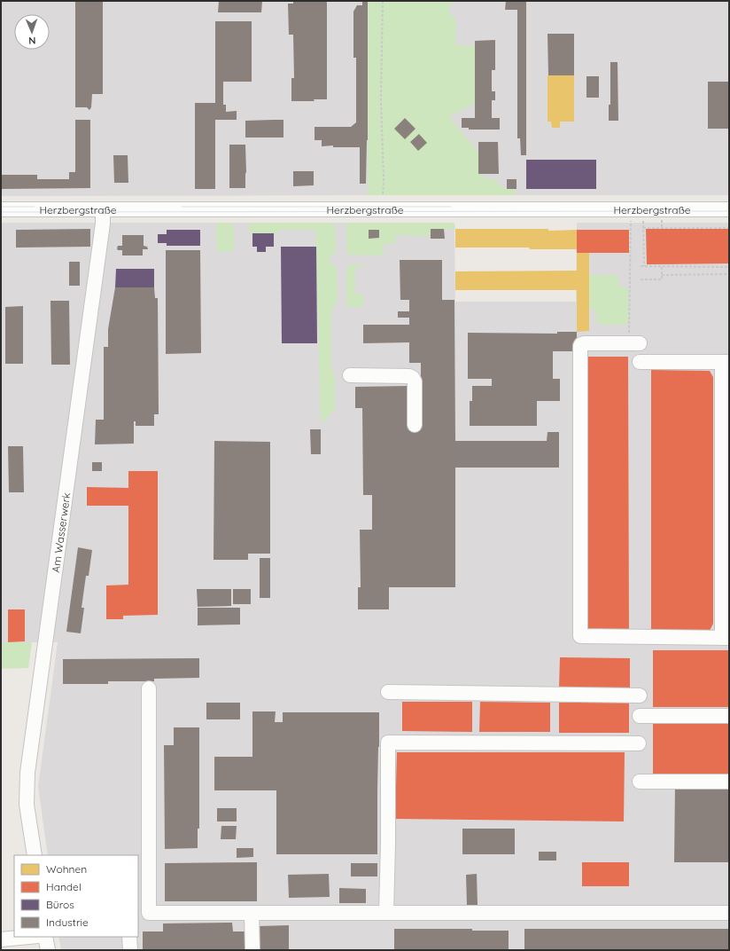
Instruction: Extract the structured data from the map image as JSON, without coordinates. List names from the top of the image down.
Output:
{
  "streets": {
    "street": ["Herzbergstraße", "Am Wasserwerk"]
  },
  "crossings": [
    ["Herzbergstraße", "Am Wasserwerk"]
  ],
  "legend": [
    "Wohnen",
    "Handel",
    "Büros",
    "Industrie"
  ],
  "north": "bottom"
}
